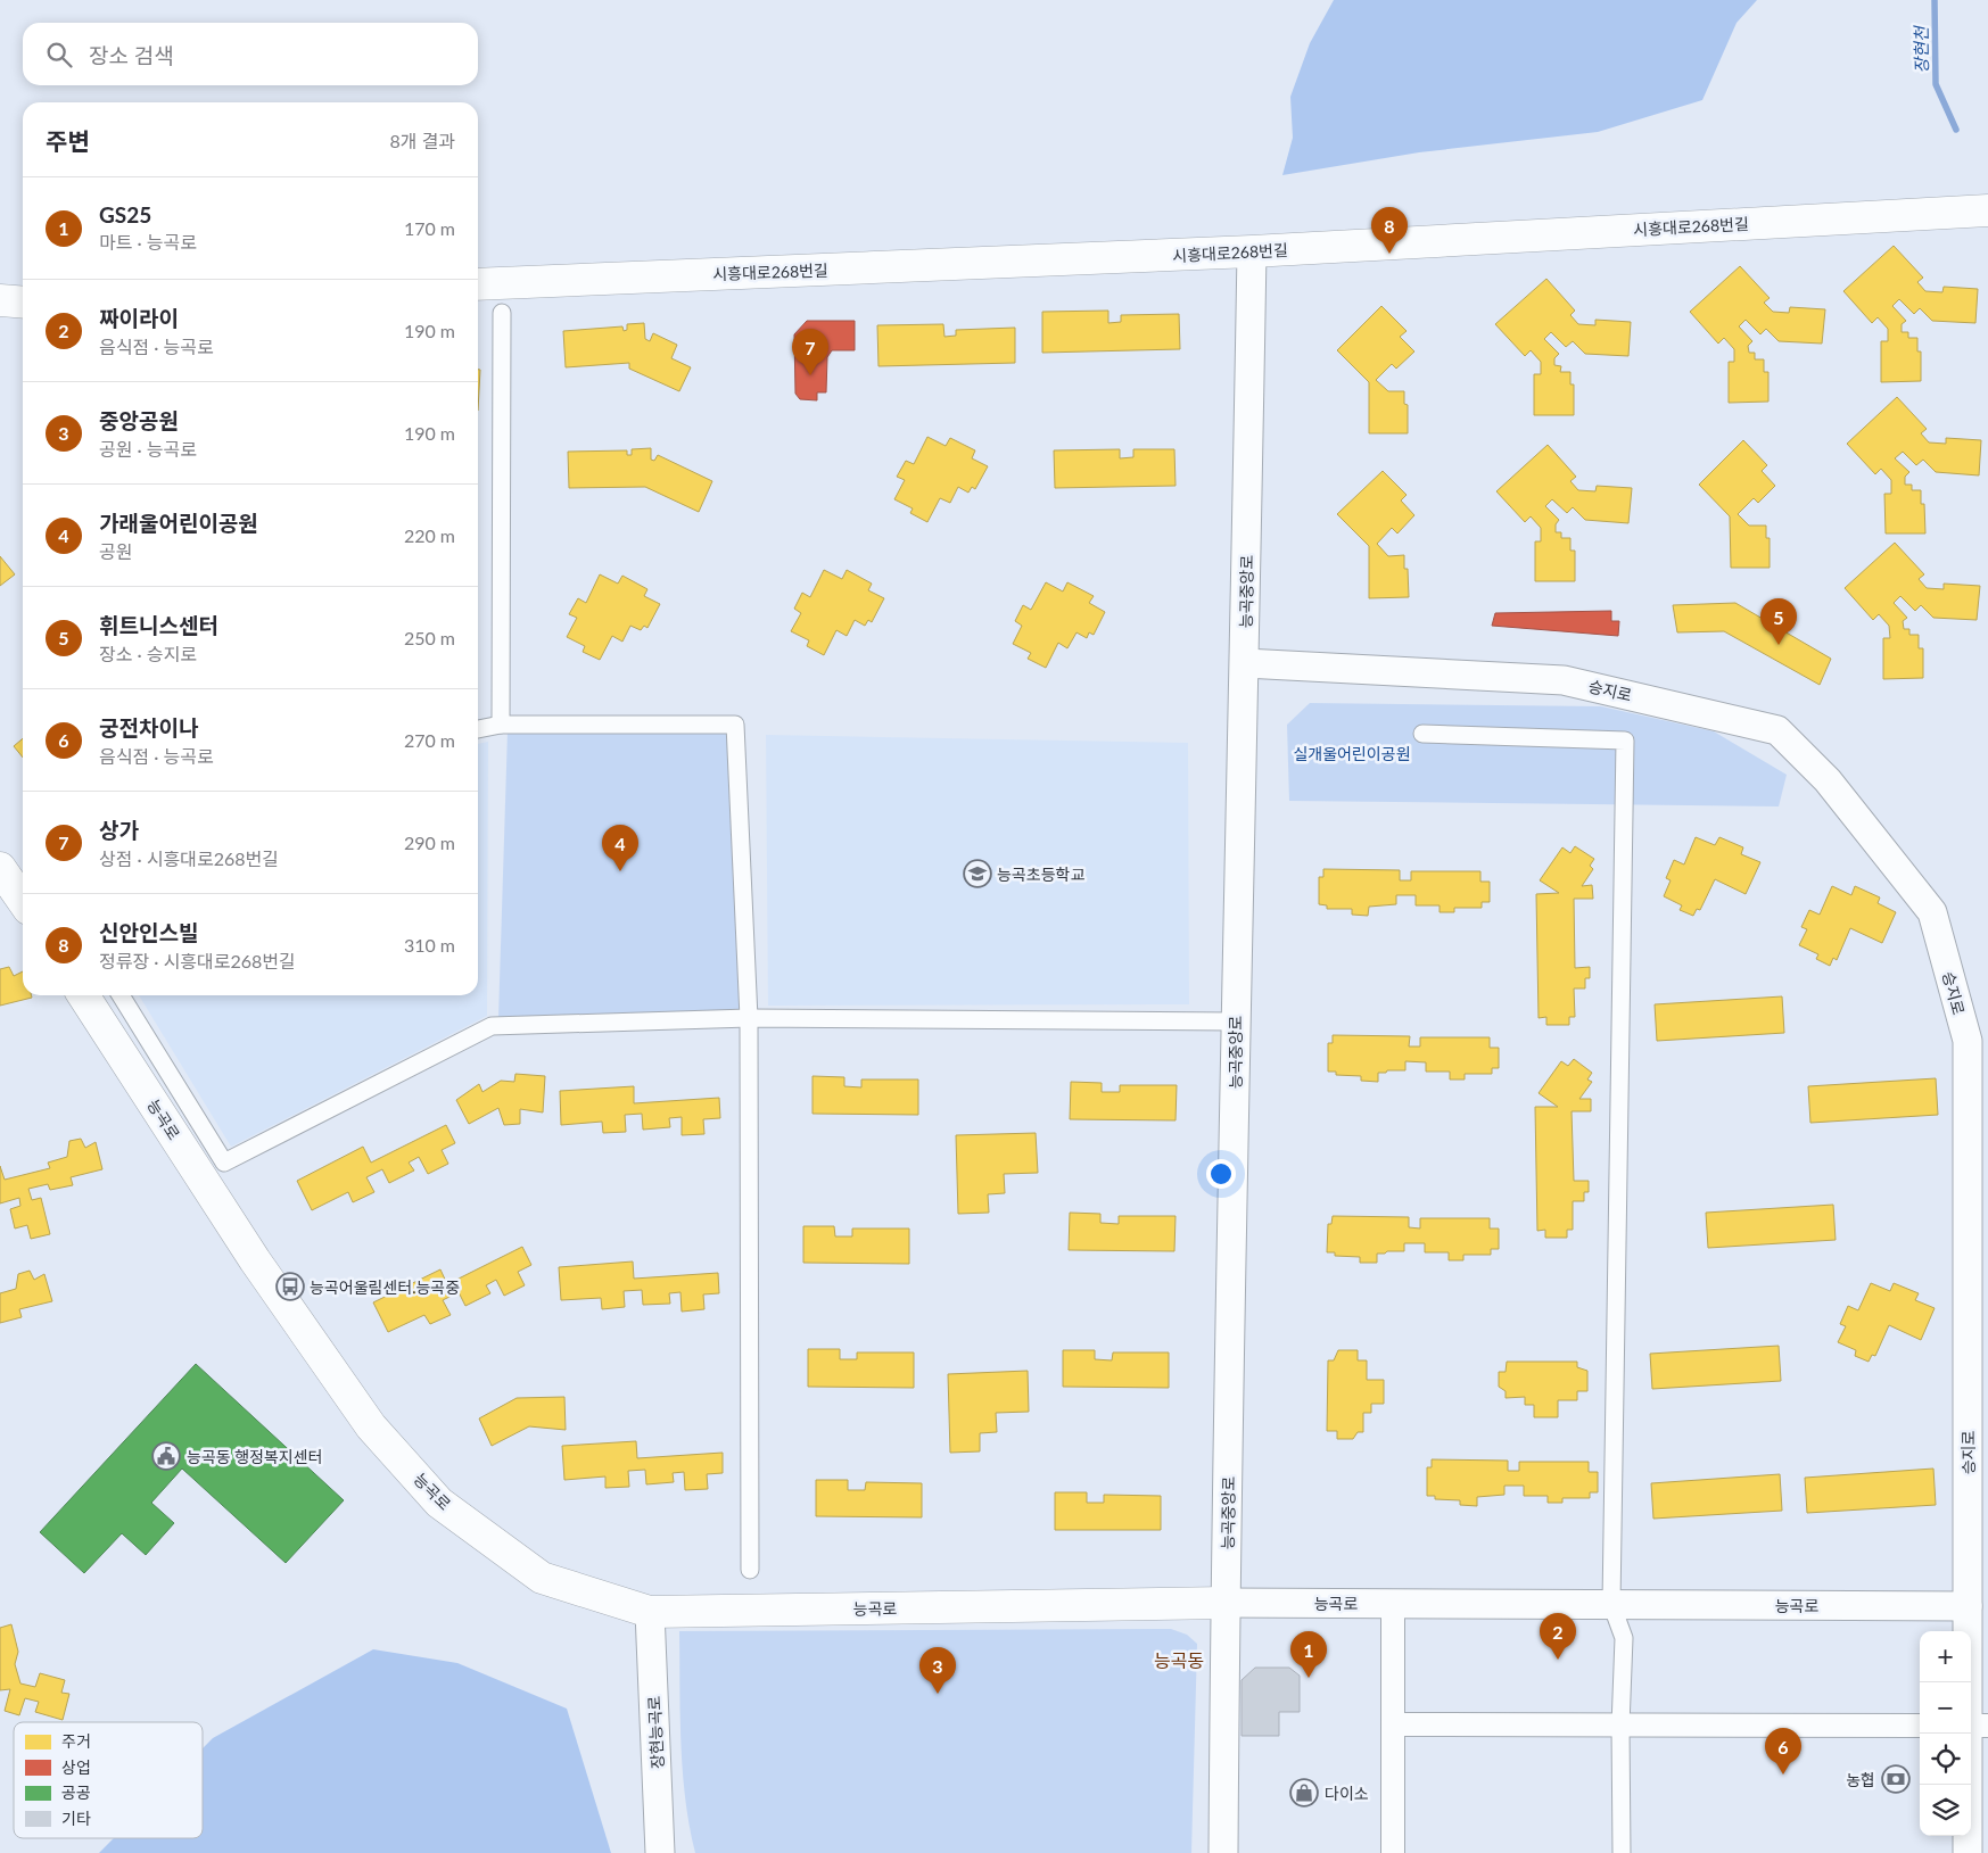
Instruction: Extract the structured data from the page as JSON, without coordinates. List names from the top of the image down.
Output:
{
  "streets": {
    "main road": ["시흥대로268번길", "능곡로"],
    "street": ["능곡중앙로", "승지로", "장현능곡로"]
  },
  "crossings": [
    ["시흥대로268번길", "능곡중앙로"],
    ["능곡중앙로", "승지로"],
    ["능곡중앙로", "능곡로"],
    ["승지로", "능곡로"],
    ["능곡로", "장현능곡로"]
  ],
  "districts": ["능곡동"],
  "water": ["장현천"],
  "parks": ["실개울어린이공원"],
  "places": {
    "school or university": ["능곡초등학교"],
    "bus stop": ["능곡어울림센터.능곡중"],
    "public building": ["능곡동 행정복지센터"],
    "bank": ["농협"],
    "shop": ["다이소"]
  },
  "legend": [
    "주거",
    "상업",
    "공공",
    "기타"
  ],
  "page": {
    "search": "장소 검색",
    "heading": ["주변", "8개 결과"],
    "list": [
      {
        "mark": "1",
        "name": "GS25",
        "note": "마트 · 능곡로",
        "value": "170 m"
      },
      {
        "mark": "2",
        "name": "짜이라이",
        "note": "음식점 · 능곡로",
        "value": "190 m"
      },
      {
        "mark": "3",
        "name": "중앙공원",
        "note": "공원 · 능곡로",
        "value": "190 m"
      },
      {
        "mark": "4",
        "name": "가래울어린이공원",
        "note": "공원",
        "value": "220 m"
      },
      {
        "mark": "5",
        "name": "휘트니스센터",
        "note": "장소 · 승지로",
        "value": "250 m"
      },
      {
        "mark": "6",
        "name": "궁전차이나",
        "note": "음식점 · 능곡로",
        "value": "270 m"
      },
      {
        "mark": "7",
        "name": "상가",
        "note": "상점 · 시흥대로268번길",
        "value": "290 m"
      },
      {
        "mark": "8",
        "name": "신안인스빌",
        "note": "정류장 · 시흥대로268번길",
        "value": "310 m"
      }
    ],
    "pins": [
      "8",
      "7",
      "5",
      "4",
      "2",
      "1",
      "3",
      "6"
    ],
    "map_buttons": ["+", "−"]
  }
}
